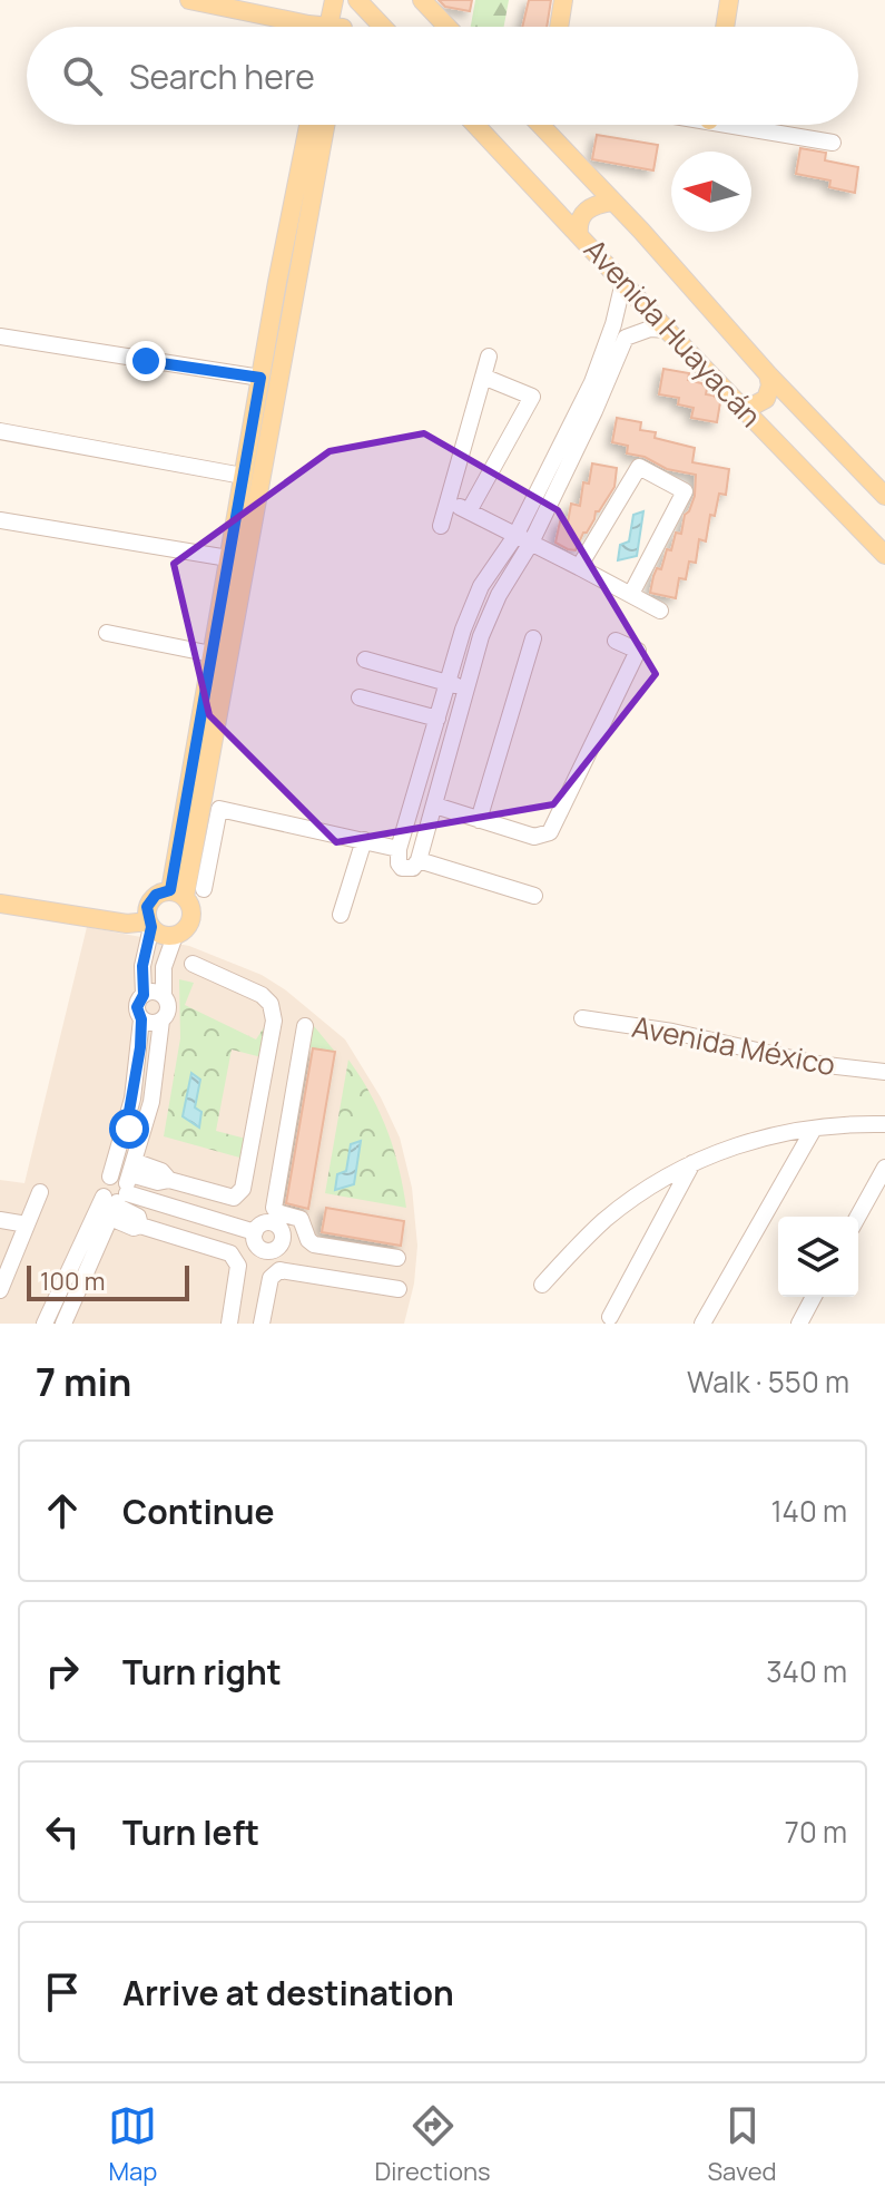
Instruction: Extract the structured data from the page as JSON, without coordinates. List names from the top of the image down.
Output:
{
  "streets": {
    "main road": ["Avenida Huayacán"],
    "street": ["Avenida México"]
  },
  "scale_bar": "100 m",
  "north": "left",
  "page": {
    "search": "Search here",
    "scale": "100 m",
    "heading": ["7 min", "Walk · 550 m"],
    "list": [
      ["Continue", "140 m"],
      ["Turn right", "340 m"],
      ["Turn left", "70 m"],
      "Arrive at destination"
    ],
    "nav": ["Map", "Directions", "Saved"]
  }
}
